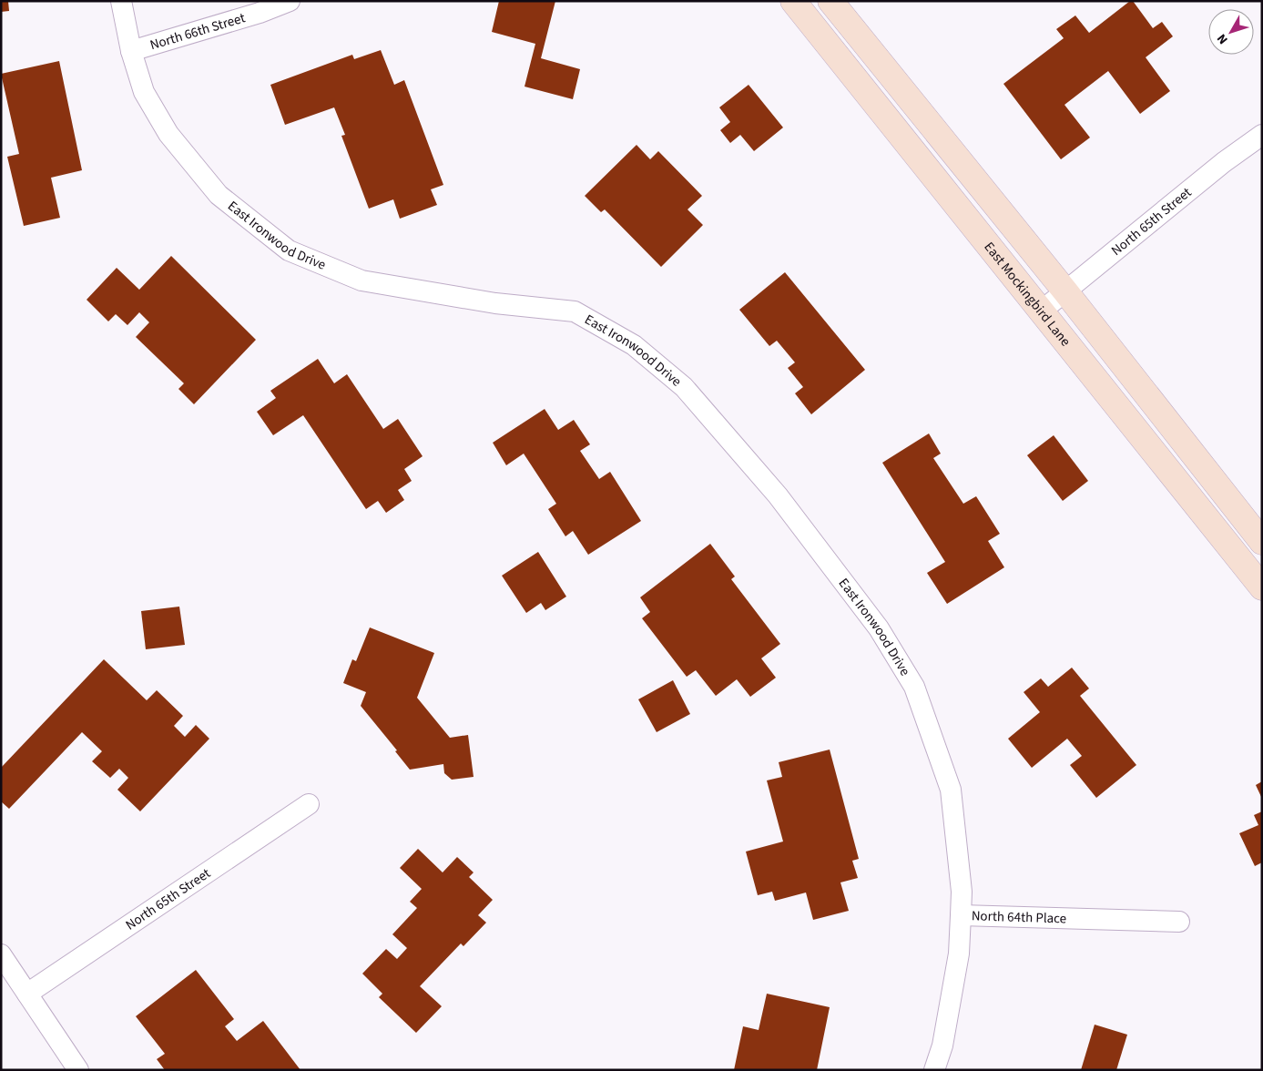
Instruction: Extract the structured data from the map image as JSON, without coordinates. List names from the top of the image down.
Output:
{
  "streets": {
    "street": [
      "North 66th Street",
      "North 65th Street",
      "East Ironwood Drive",
      "East Mockingbird Lane",
      "North 64th Place"
    ]
  },
  "crossings": [
    ["North 66th Street", "East Ironwood Drive"],
    ["North 65th Street", "East Mockingbird Lane"],
    ["East Ironwood Drive", "North 64th Place"]
  ],
  "north": "bottom left"
}
